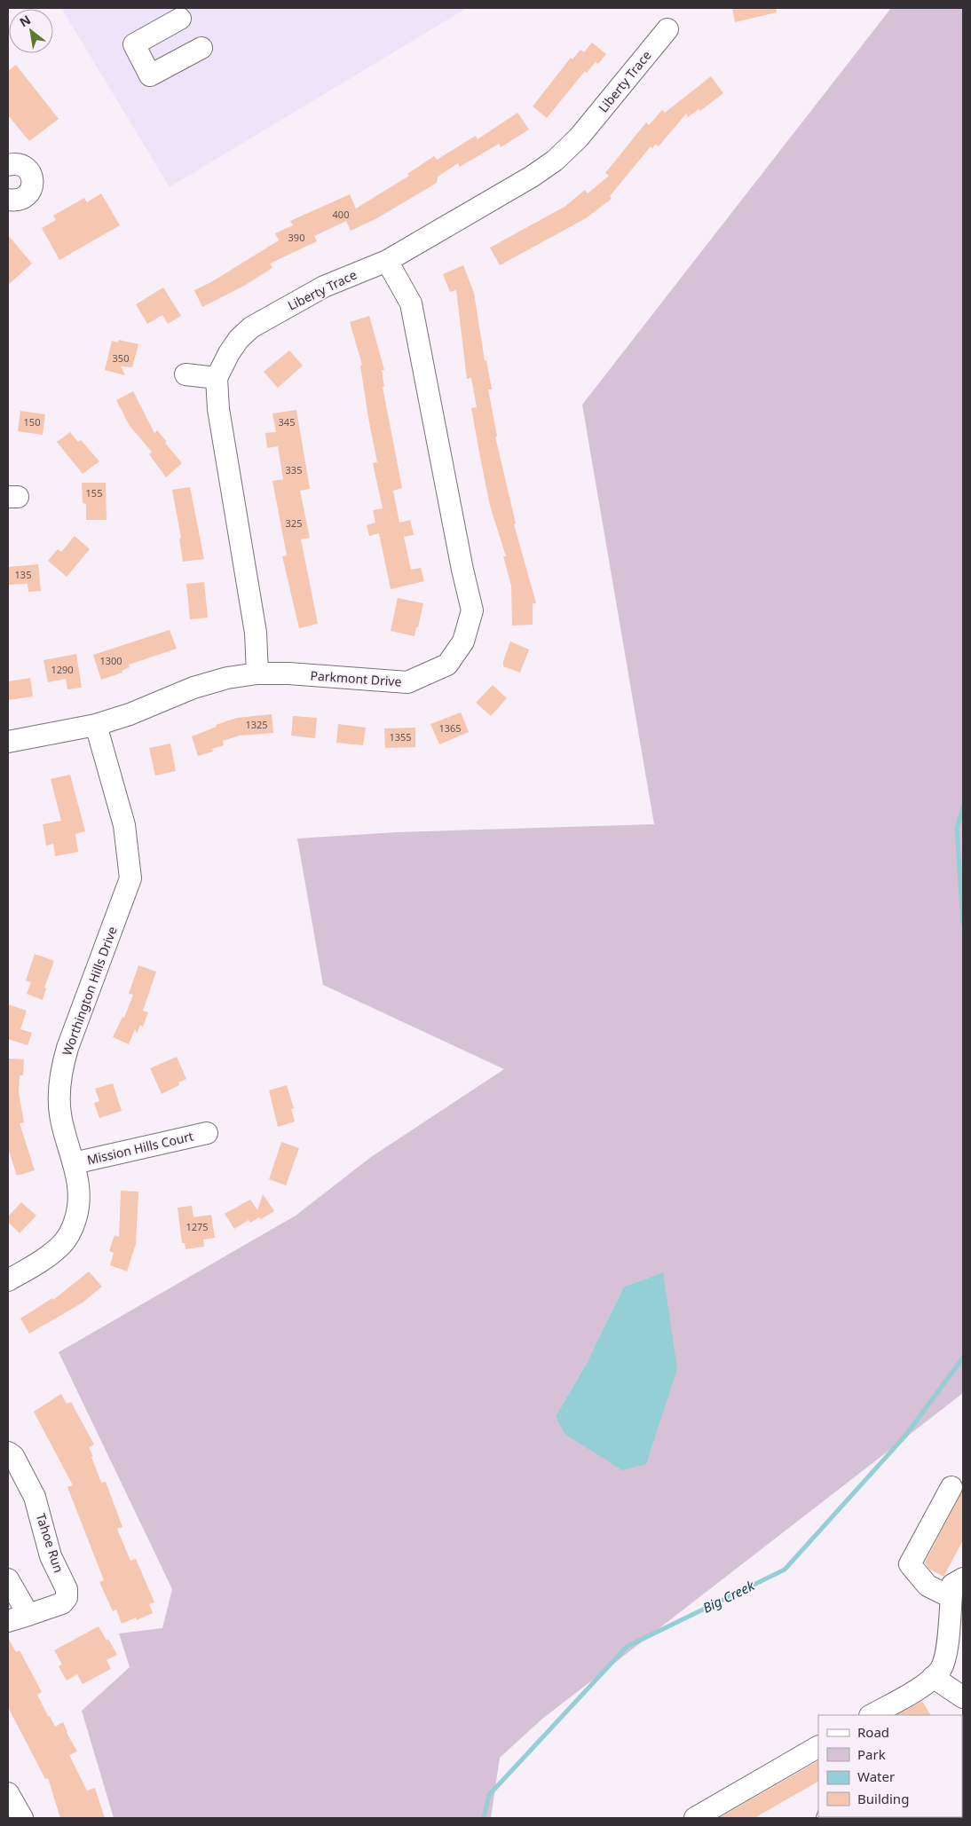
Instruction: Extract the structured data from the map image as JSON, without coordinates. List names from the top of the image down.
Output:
{
  "streets": {
    "street": [
      "Liberty Trace",
      "Parkmont Drive",
      "Worthington Hills Drive",
      "Mission Hills Court",
      "Tahoe Run"
    ]
  },
  "crossings": [
    ["Liberty Trace", "Parkmont Drive"],
    ["Parkmont Drive", "Worthington Hills Drive"],
    ["Worthington Hills Drive", "Mission Hills Court"]
  ],
  "water": ["Big Creek"],
  "house_numbers": [
    "400",
    "390",
    "350",
    "150",
    "345",
    "335",
    "155",
    "325",
    "135",
    "1300",
    "1290",
    "1325",
    "1365",
    "1355",
    "1275"
  ],
  "legend": [
    "Road",
    "Park",
    "Water",
    "Building"
  ],
  "north": "top left"
}
